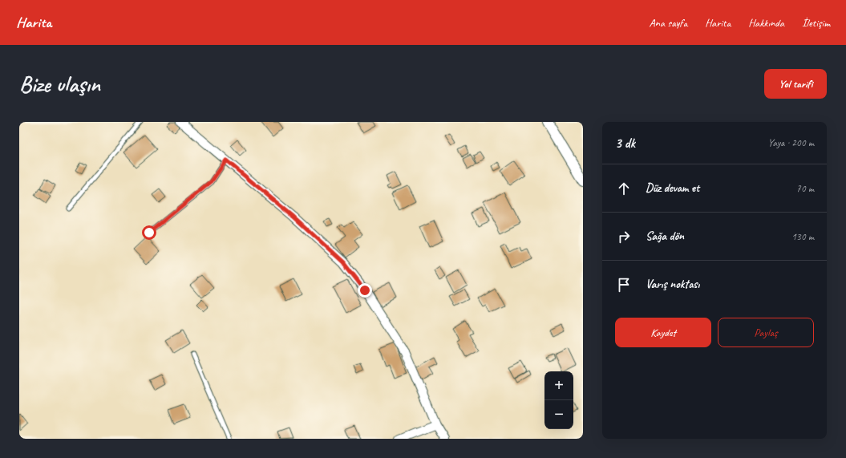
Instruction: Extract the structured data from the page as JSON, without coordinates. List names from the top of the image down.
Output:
{
  "page": {
    "header": "Harita",
    "nav": [
      "Ana sayfa",
      "Harita",
      "Hakkında",
      "İletişim"
    ],
    "buttons": [
      "Yol tarifi",
      ["Kaydet", "Paylaş"]
    ],
    "title": "Bize ulaşın",
    "heading": ["3 dk", "Yaya · 200 m"],
    "list": [
      ["Düz devam et", "70 m"],
      ["Sağa dön", "130 m"],
      "Varış noktası"
    ],
    "map_buttons": ["+", "−"]
  }
}
